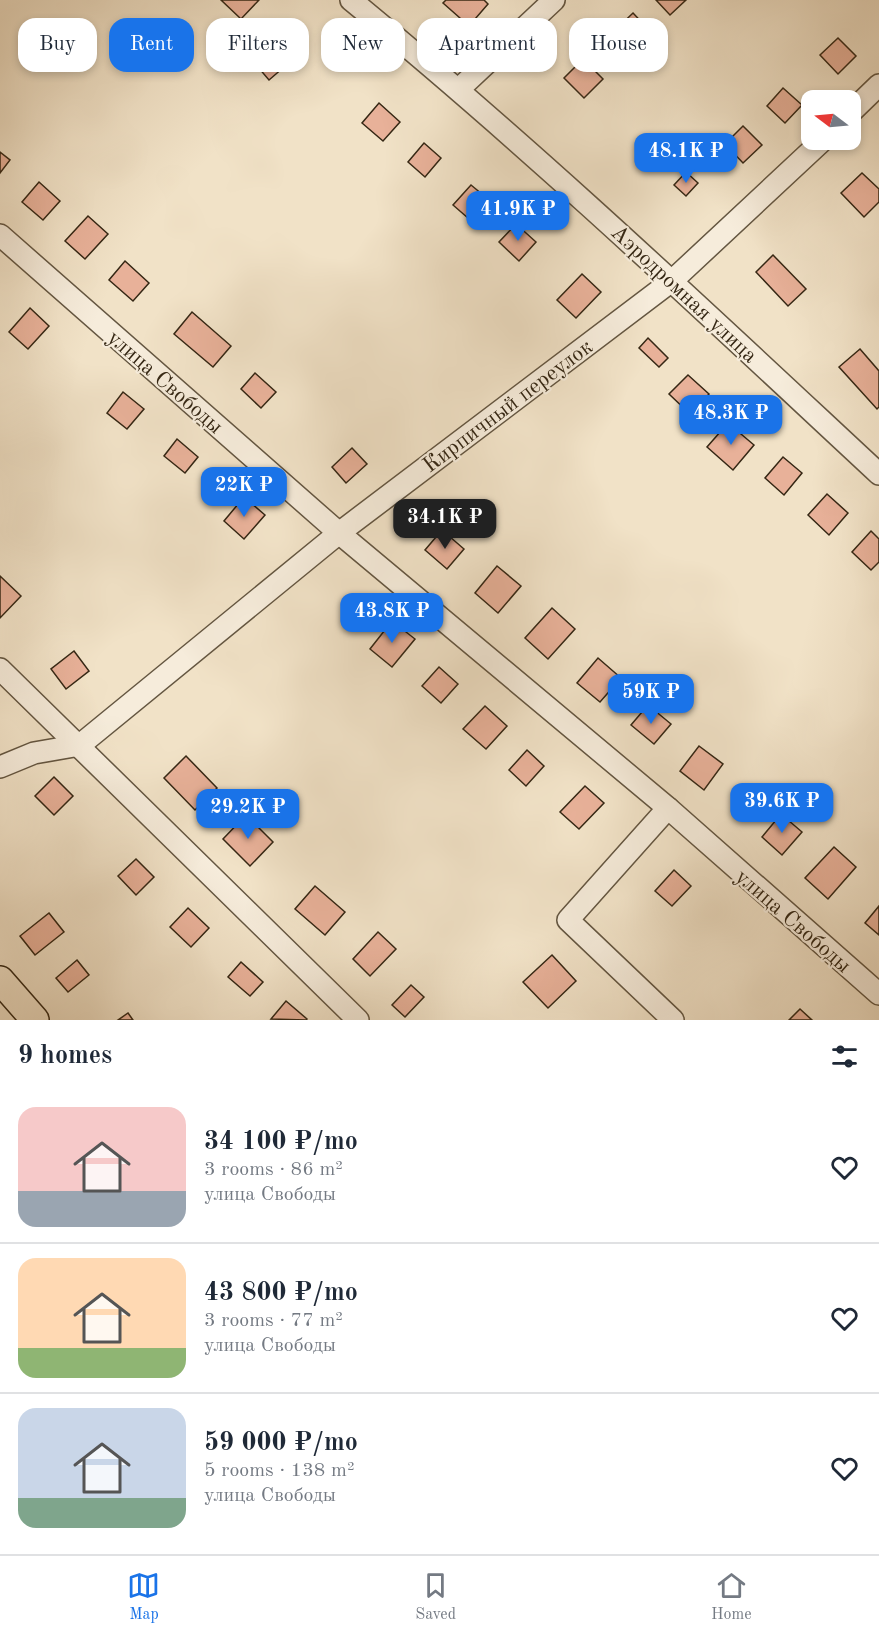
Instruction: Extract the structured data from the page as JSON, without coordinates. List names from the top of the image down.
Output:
{
  "streets": {
    "street": ["Аэродромная улица", "улица Свободы", "Кирпичный переулок"]
  },
  "crossings": [
    ["Аэродромная улица", "Кирпичный переулок"],
    ["улица Свободы", "Кирпичный переулок"]
  ],
  "north": "left",
  "page": {
    "chip": [
      "Buy",
      "Rent",
      "Filters",
      "New",
      "Apartment",
      "House"
    ],
    "price": [
      "48.1K ₽",
      "41.9K ₽",
      "48.3K ₽",
      "22K ₽",
      "34.1K ₽",
      "43.8K ₽",
      "59K ₽",
      "39.6K ₽",
      "29.2K ₽"
    ],
    "heading": "9 homes",
    "list": [
      {
        "name": "34 100 ₽/mo",
        "note": "3 rooms · 86 m² · улица Свободы"
      },
      {
        "name": "43 800 ₽/mo",
        "note": "3 rooms · 77 m² · улица Свободы"
      },
      {
        "name": "59 000 ₽/mo",
        "note": "5 rooms · 138 m² · улица Свободы"
      }
    ],
    "tabs": ["Map", "Saved", "Home"]
  }
}
